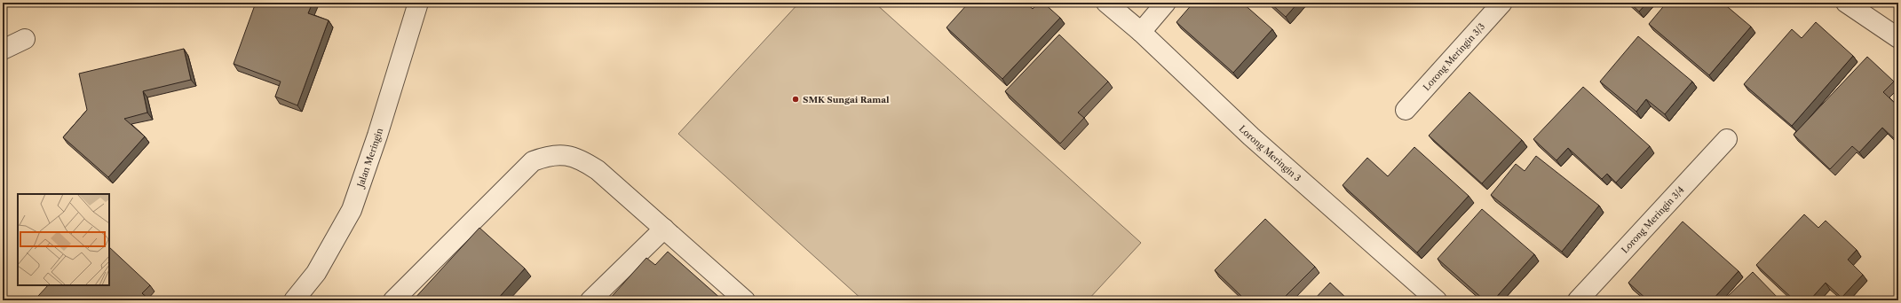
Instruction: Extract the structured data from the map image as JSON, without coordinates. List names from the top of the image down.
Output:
{
  "streets": {
    "street": [
      "Lorong Meringin 3/3",
      "Lorong Meringin 3",
      "Jalan Meringin",
      "Lorong Meringin 3/4"
    ]
  },
  "places": ["SMK Sungai Ramal"]
}
